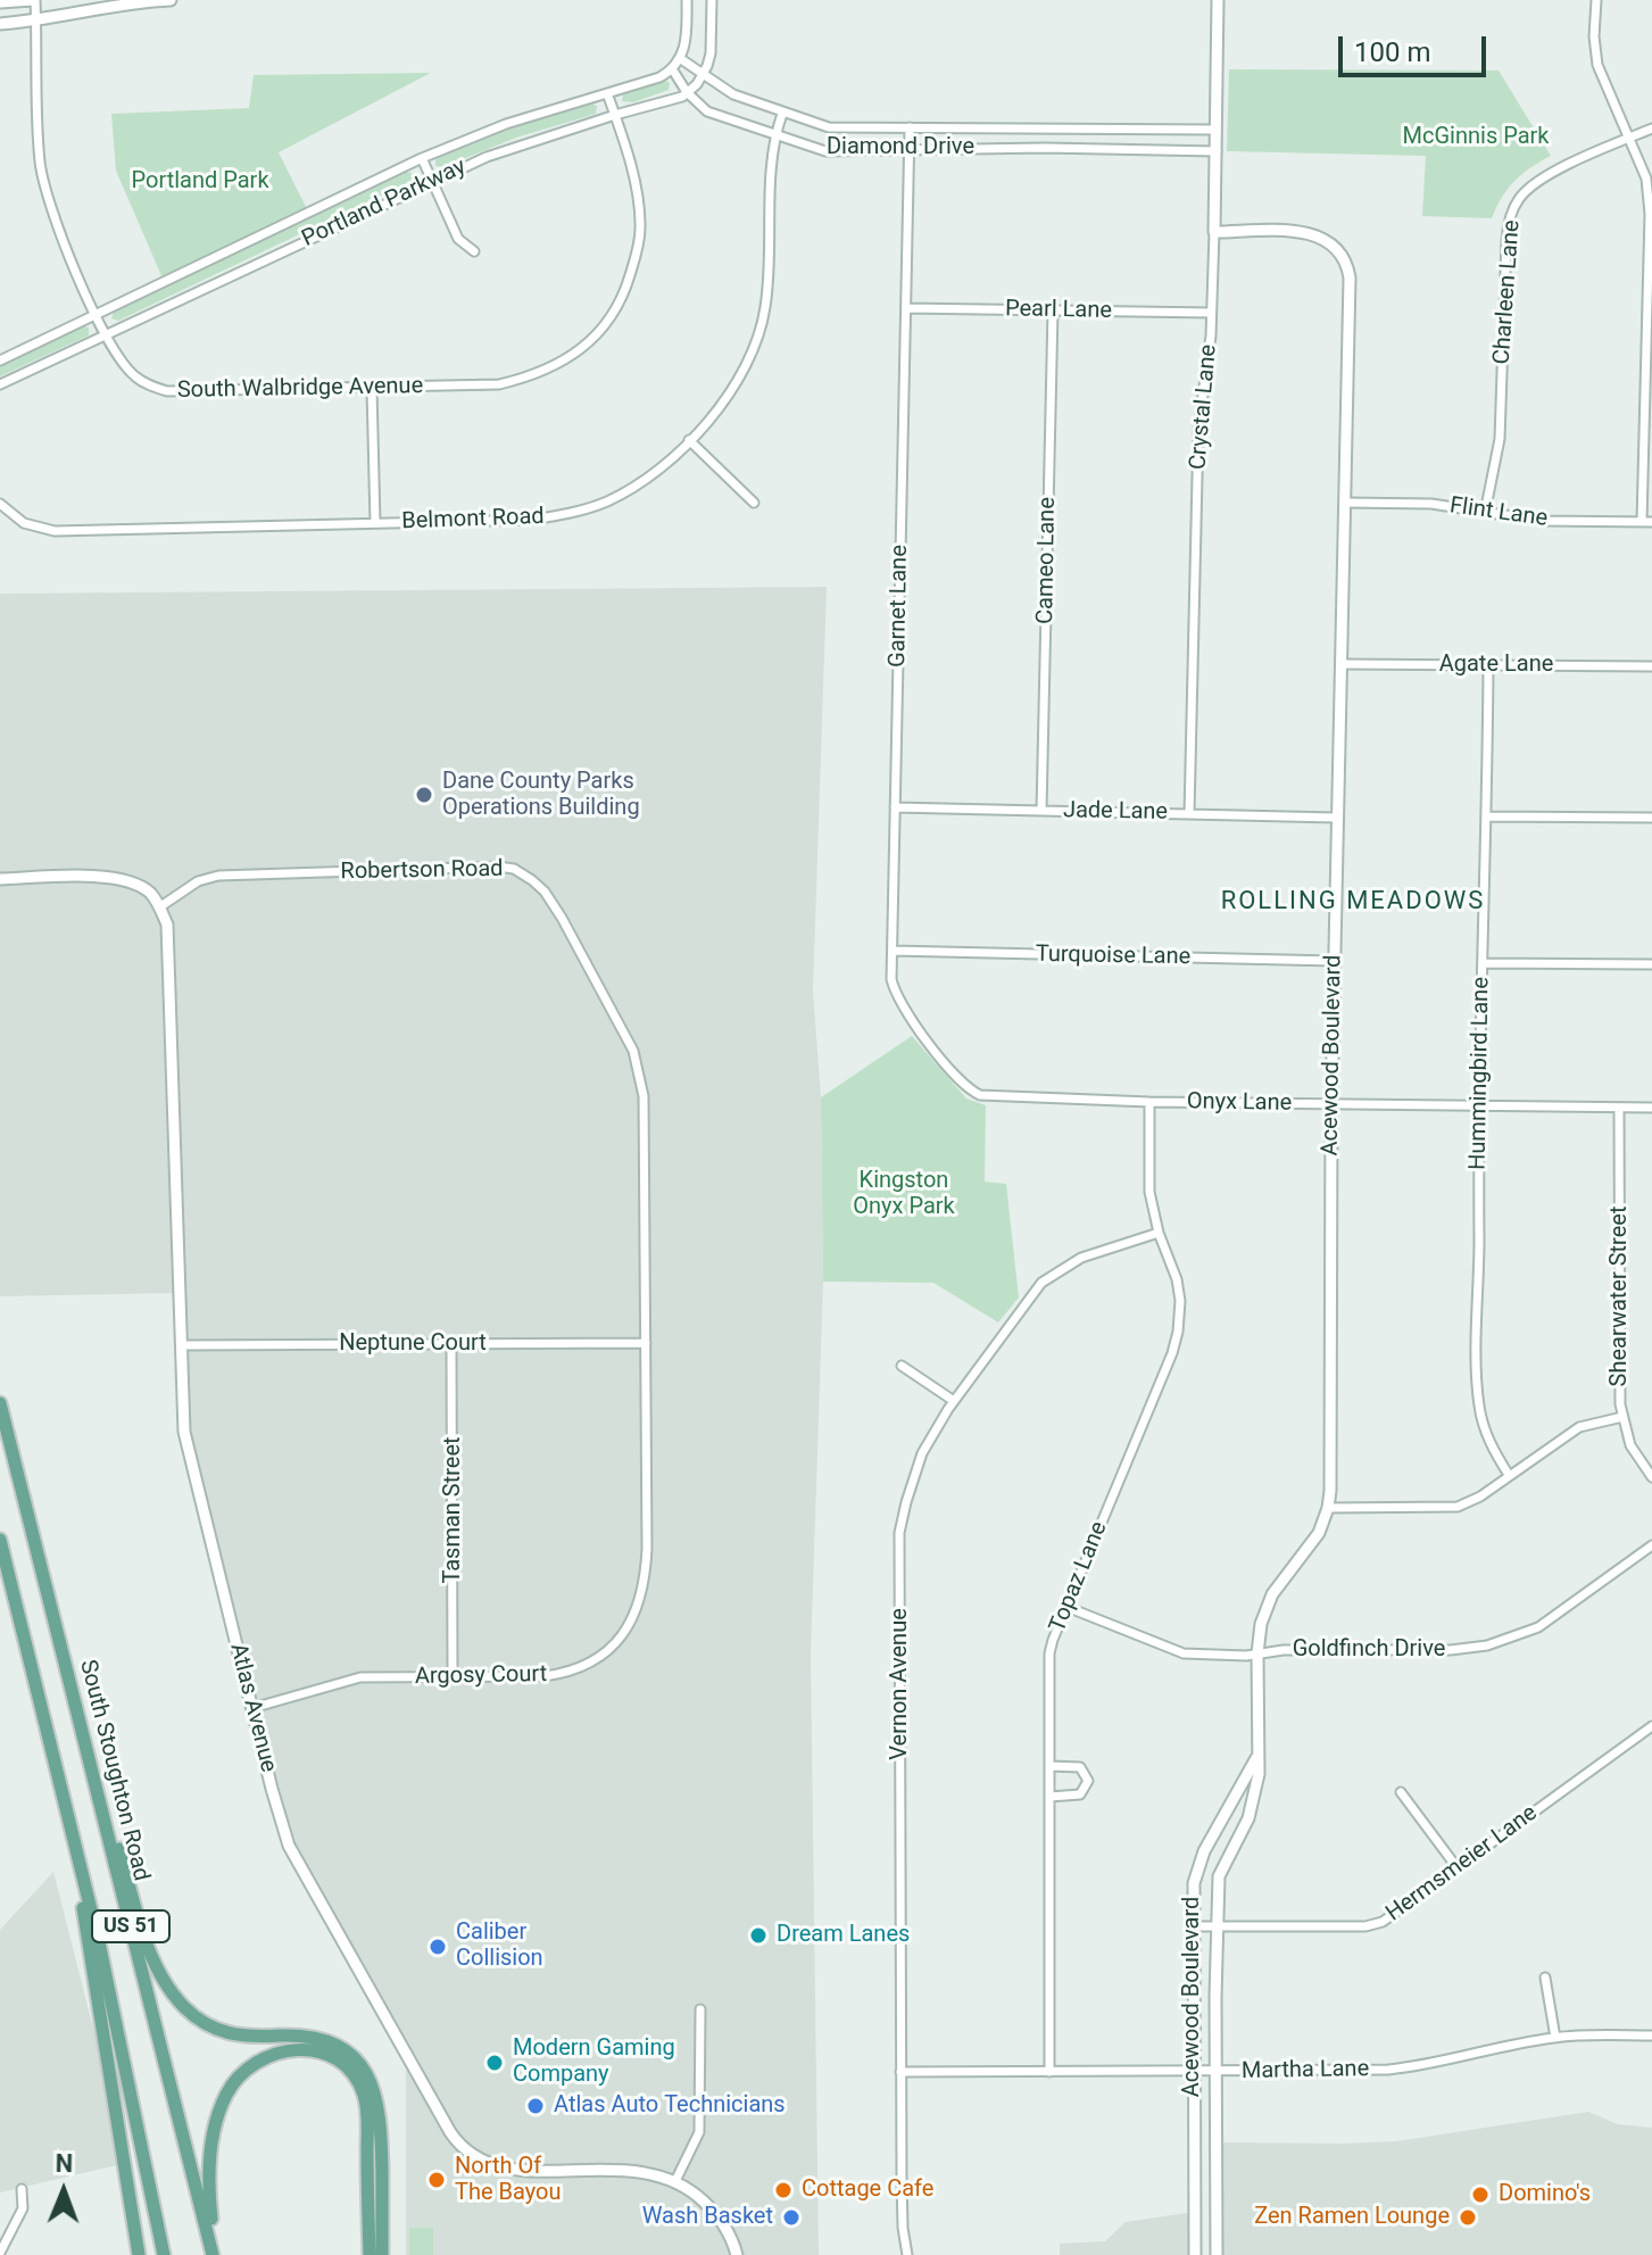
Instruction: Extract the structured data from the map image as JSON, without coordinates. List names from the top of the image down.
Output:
{
  "streets": {
    "main road": ["South Stoughton Road", "US 51"],
    "street": [
      "Diamond Drive",
      "Portland Parkway",
      "Charleen Lane",
      "Pearl Lane",
      "South Walbridge Avenue",
      "Crystal Lane",
      "Flint Lane",
      "Belmont Road",
      "Cameo Lane",
      "Garnet Lane",
      "Agate Lane",
      "Jade Lane",
      "Robertson Road",
      "Turquoise Lane",
      "Acewood Boulevard",
      "Hummingbird Lane",
      "Onyx Lane",
      "Shearwater Street",
      "Neptune Court",
      "Tasman Street",
      "Topaz Lane",
      "Goldfinch Drive",
      "Argosy Court",
      "Vernon Avenue",
      "Atlas Avenue",
      "Hermsmeier Lane",
      "Martha Lane"
    ]
  },
  "crossings": [
    ["Diamond Drive", "Portland Parkway"],
    ["Diamond Drive", "Crystal Lane"],
    ["Diamond Drive", "Belmont Road"],
    ["Diamond Drive", "Garnet Lane"],
    ["Portland Parkway", "South Walbridge Avenue"],
    ["Charleen Lane", "Flint Lane"],
    ["Pearl Lane", "Crystal Lane"],
    ["Pearl Lane", "Cameo Lane"],
    ["Pearl Lane", "Garnet Lane"],
    ["Crystal Lane", "Jade Lane"],
    ["Crystal Lane", "Acewood Boulevard"],
    ["Flint Lane", "Acewood Boulevard"],
    ["Cameo Lane", "Jade Lane"],
    ["Garnet Lane", "Jade Lane"],
    ["Garnet Lane", "Turquoise Lane"],
    ["Garnet Lane", "Onyx Lane"],
    ["Agate Lane", "Acewood Boulevard"],
    ["Agate Lane", "Hummingbird Lane"],
    ["Jade Lane", "Acewood Boulevard"],
    ["Robertson Road", "Neptune Court"],
    ["Robertson Road", "Argosy Court"],
    ["Robertson Road", "Atlas Avenue"],
    ["Turquoise Lane", "Acewood Boulevard"],
    ["Acewood Boulevard", "Onyx Lane"],
    ["Acewood Boulevard", "Goldfinch Drive"],
    ["Acewood Boulevard", "Hermsmeier Lane"],
    ["Acewood Boulevard", "Martha Lane"],
    ["Hummingbird Lane", "Onyx Lane"],
    ["Onyx Lane", "Shearwater Street"],
    ["Onyx Lane", "Topaz Lane"],
    ["Neptune Court", "Tasman Street"],
    ["Neptune Court", "Argosy Court"],
    ["Neptune Court", "Atlas Avenue"],
    ["Tasman Street", "Argosy Court"],
    ["Topaz Lane", "Goldfinch Drive"],
    ["Topaz Lane", "Vernon Avenue"],
    ["Topaz Lane", "Martha Lane"],
    ["Argosy Court", "Atlas Avenue"],
    ["Vernon Avenue", "Martha Lane"]
  ],
  "districts": ["ROLLING MEADOWS"],
  "parks": ["McGinnis Park", "Portland Park", "Kingston Onyx Park"],
  "places": [
    "Dane County Parks Operations Building",
    "Dream Lanes",
    "Caliber Collision",
    "Modern Gaming Company",
    "Atlas Auto Technicians",
    "North Of The Bayou",
    "Cottage Cafe",
    "Domino's",
    "Wash Basket",
    "Zen Ramen Lounge"
  ],
  "scale_bar": "100 m",
  "north": "top"
}
